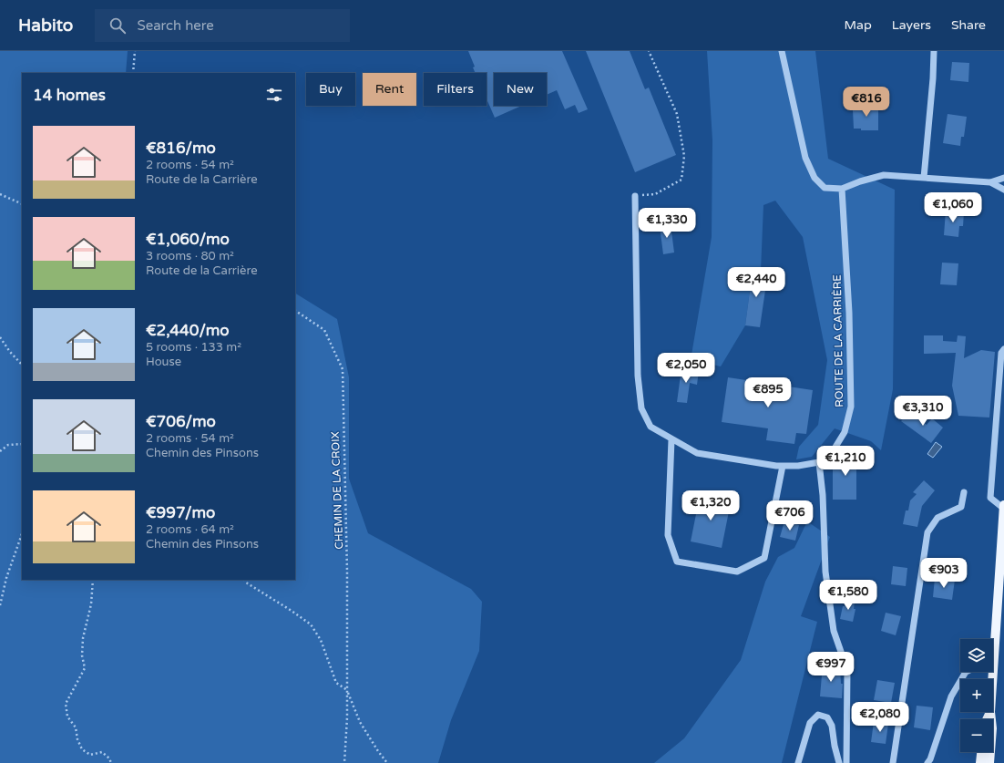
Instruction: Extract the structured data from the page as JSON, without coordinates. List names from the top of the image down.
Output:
{
  "streets": {
    "street": ["ROUTE DE LA CARRIÈRE"],
    "path": ["CHEMIN DE LA CROIX"]
  },
  "page": {
    "header": "Habito",
    "search": "Search here",
    "nav": ["Map", "Layers", "Share"],
    "chip": [
      "Buy",
      "Rent",
      "Filters",
      "New"
    ],
    "heading": "14 homes",
    "price": [
      "€816",
      "€1,060",
      "€1,330",
      "€2,440",
      "€2,050",
      "€895",
      "€3,310",
      "€1,210",
      "€1,320",
      "€706",
      "€903",
      "€1,580",
      "€997",
      "€2,080"
    ],
    "list": [
      {
        "name": "€816/mo",
        "note": "2 rooms · 54 m² · Route de la Carrière"
      },
      {
        "name": "€1,060/mo",
        "note": "3 rooms · 80 m² · Route de la Carrière"
      },
      {
        "name": "€2,440/mo",
        "note": "5 rooms · 133 m² · House"
      },
      {
        "name": "€706/mo",
        "note": "2 rooms · 54 m² · Chemin des Pinsons"
      },
      {
        "name": "€997/mo",
        "note": "2 rooms · 64 m² · Chemin des Pinsons"
      }
    ],
    "map_buttons": ["+", "−"]
  }
}
